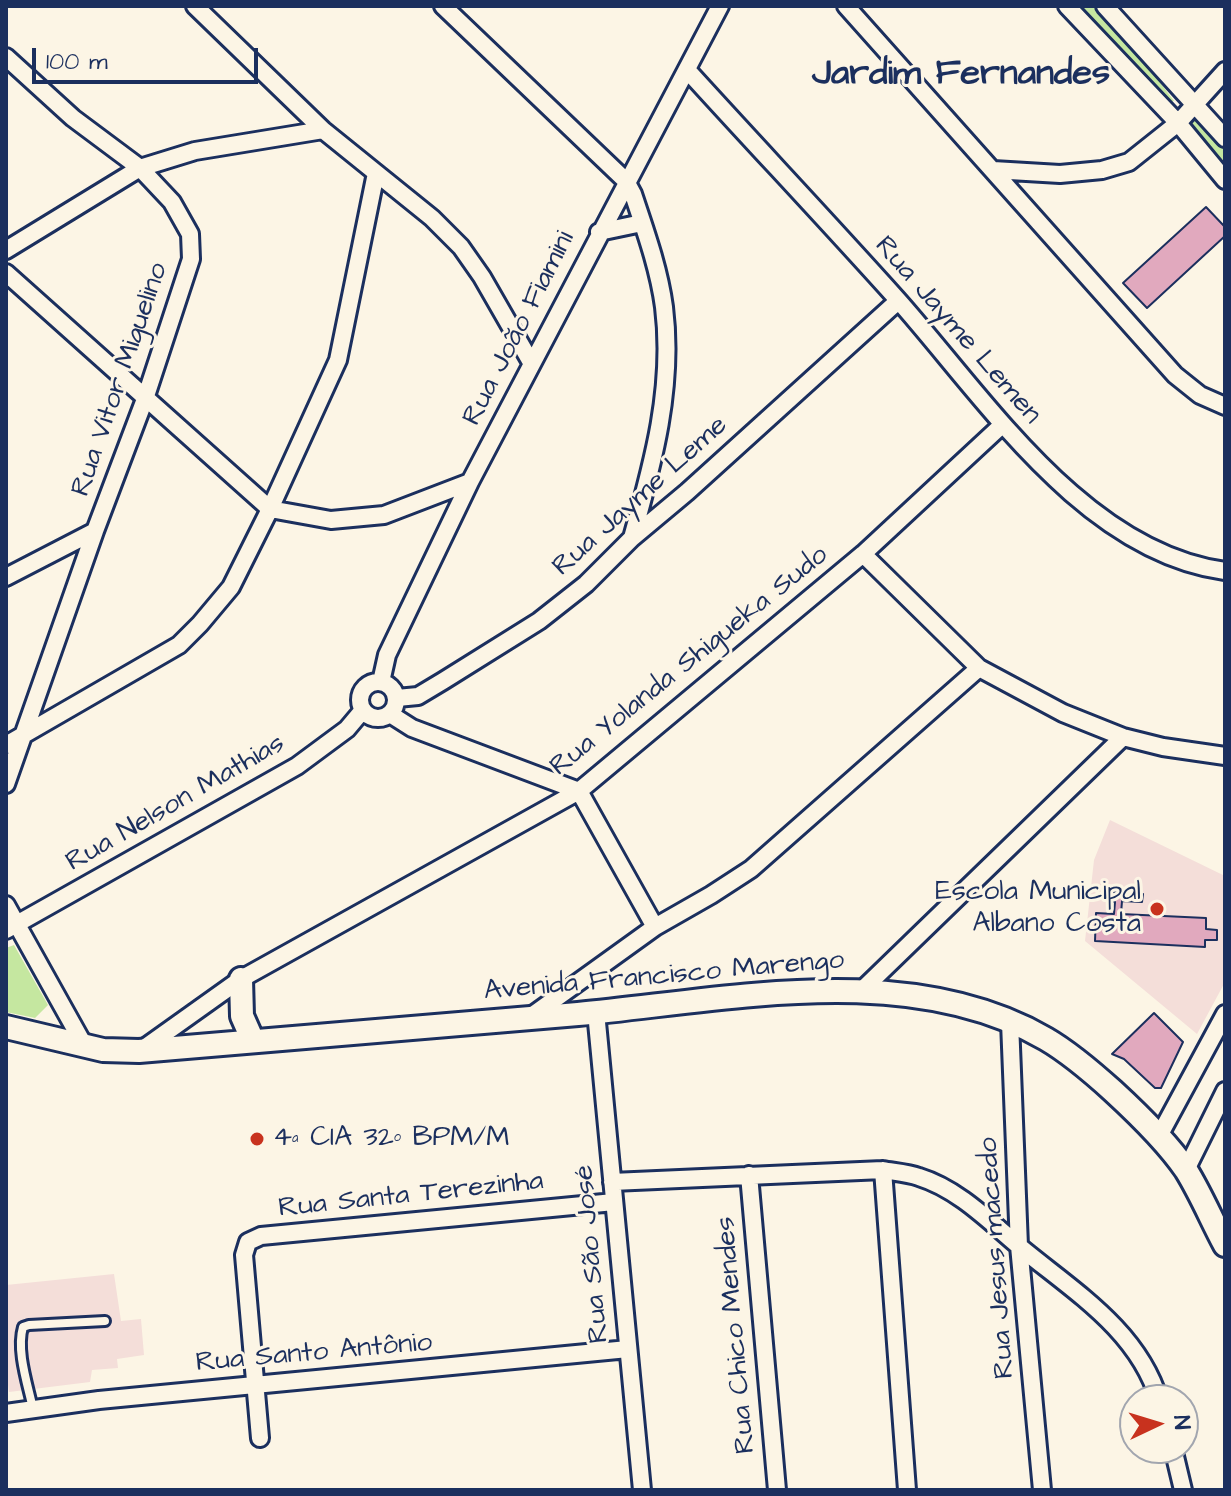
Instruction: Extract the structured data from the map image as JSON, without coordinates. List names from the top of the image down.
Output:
{
  "streets": {
    "main road": ["Avenida Francisco Marengo"],
    "street": [
      "Rua João Fiamini",
      "Rua Jayme Lemen",
      "Rua Vitor Miguelino",
      "Rua Jayme Leme",
      "Rua Yolanda Shigueka Sudo",
      "Rua Nelson Mathias",
      "Rua Santa Terezinha",
      "Rua São José",
      "Rua Jesus macedo",
      "Rua Chico Mendes",
      "Rua Santo Antônio"
    ]
  },
  "crossings": [
    ["Rua João Fiamini", "Rua Jayme Lemen"],
    ["Rua João Fiamini", "Rua Jayme Leme"],
    ["Rua João Fiamini", "Rua Nelson Mathias"],
    ["Rua Jayme Lemen", "Rua Jayme Leme"],
    ["Rua Jayme Lemen", "Rua Yolanda Shigueka Sudo"],
    ["Rua Jayme Leme", "Rua Nelson Mathias"],
    ["Rua Yolanda Shigueka Sudo", "Avenida Francisco Marengo"],
    ["Avenida Francisco Marengo", "Rua São José"],
    ["Avenida Francisco Marengo", "Rua Jesus macedo"],
    ["Rua Santa Terezinha", "Rua São José"],
    ["Rua Santa Terezinha", "Rua Santo Antônio"],
    ["Rua São José", "Rua Santo Antônio"]
  ],
  "districts": ["Jardim Fernandes"],
  "places": ["Escola Municipal Albano Costa", "4ª CIA 32º BPM/M"],
  "scale_bar": "100 m",
  "north": "right"
}
